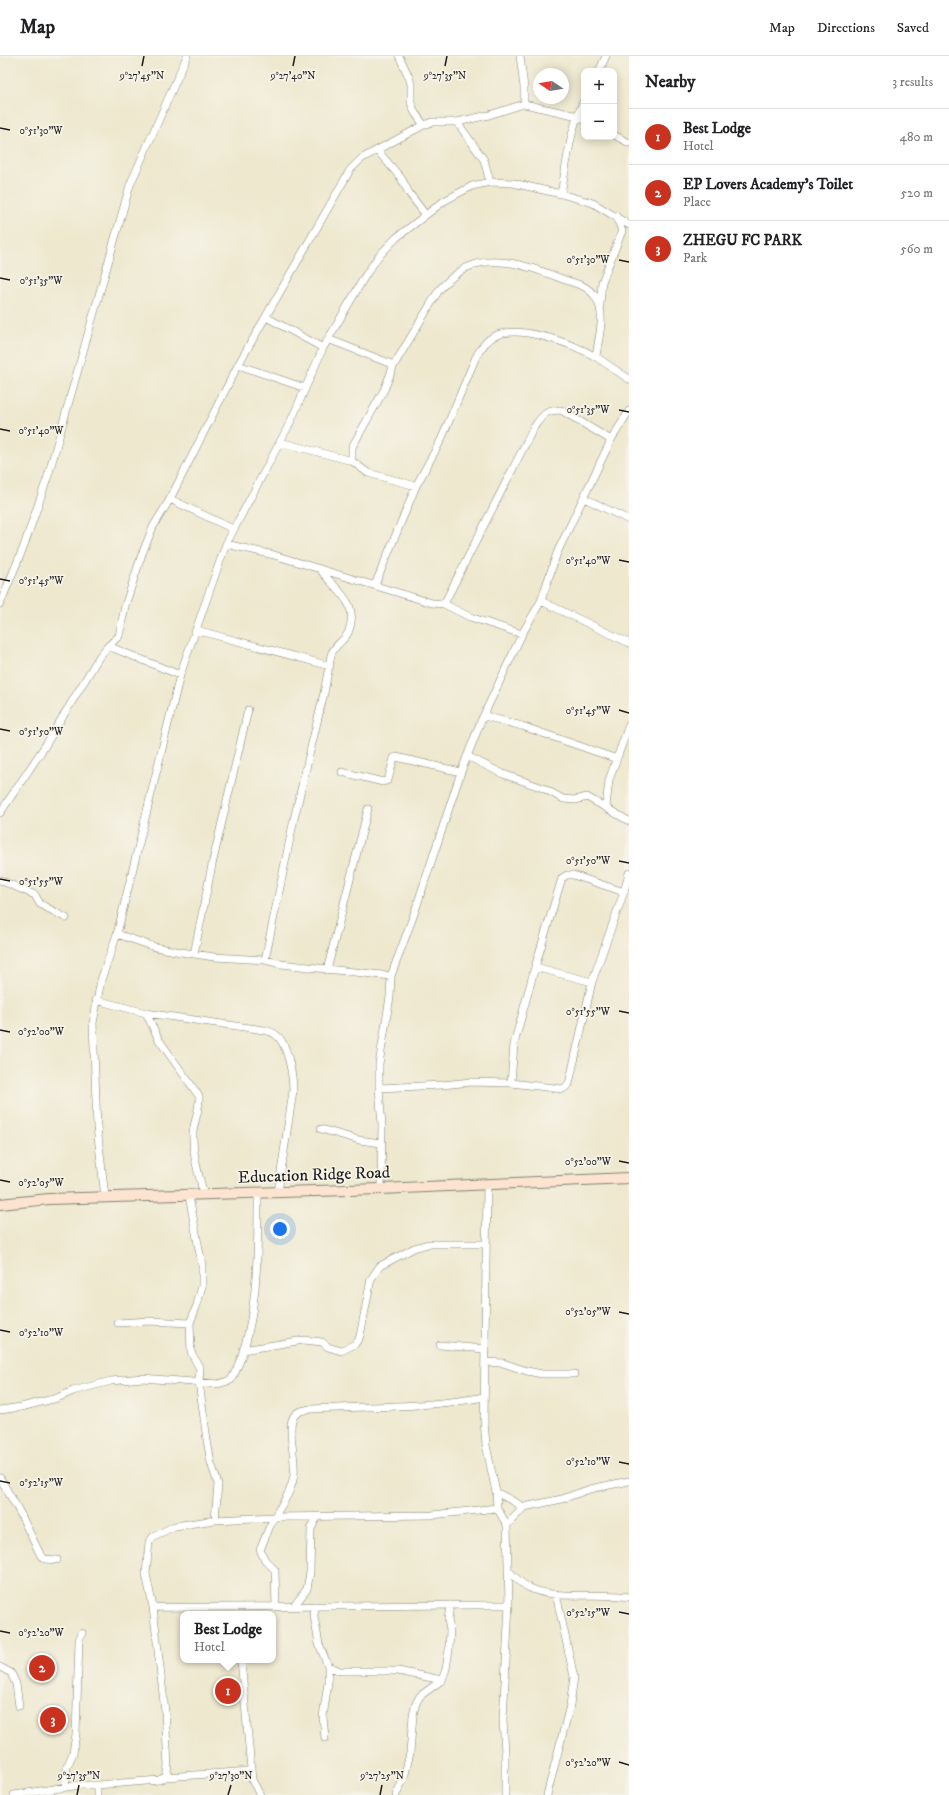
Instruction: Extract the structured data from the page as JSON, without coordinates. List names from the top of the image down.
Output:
{
  "streets": {
    "main road": ["Education Ridge Road"]
  },
  "north": "left",
  "page": {
    "header": "Map",
    "nav": ["Map", "Directions", "Saved"],
    "heading": ["Nearby", "3 results"],
    "map_buttons": ["+", "−"],
    "list": [
      {
        "mark": "1",
        "name": "Best Lodge",
        "note": "Hotel",
        "value": "480 m"
      },
      {
        "mark": "2",
        "name": "EP Lovers Academy's Toilet",
        "note": "Place",
        "value": "520 m"
      },
      {
        "mark": "3",
        "name": "ZHEGU FC PARK",
        "note": "Park",
        "value": "560 m"
      }
    ],
    "popup": ["Best Lodge", "Hotel"],
    "pins": ["2", "1", "3"]
  },
  "coordinates": [
    "9°27'45\"N",
    "9°27'40\"N",
    "9°27'35\"N",
    "0°51'30\"W",
    "0°51'35\"W",
    "0°51'40\"W",
    "0°51'45\"W",
    "0°51'50\"W",
    "0°51'55\"W",
    "0°52'00\"W",
    "0°52'05\"W",
    "0°52'10\"W",
    "0°52'15\"W",
    "0°52'20\"W",
    "9°27'30\"N",
    "9°27'25\"N"
  ]
}
